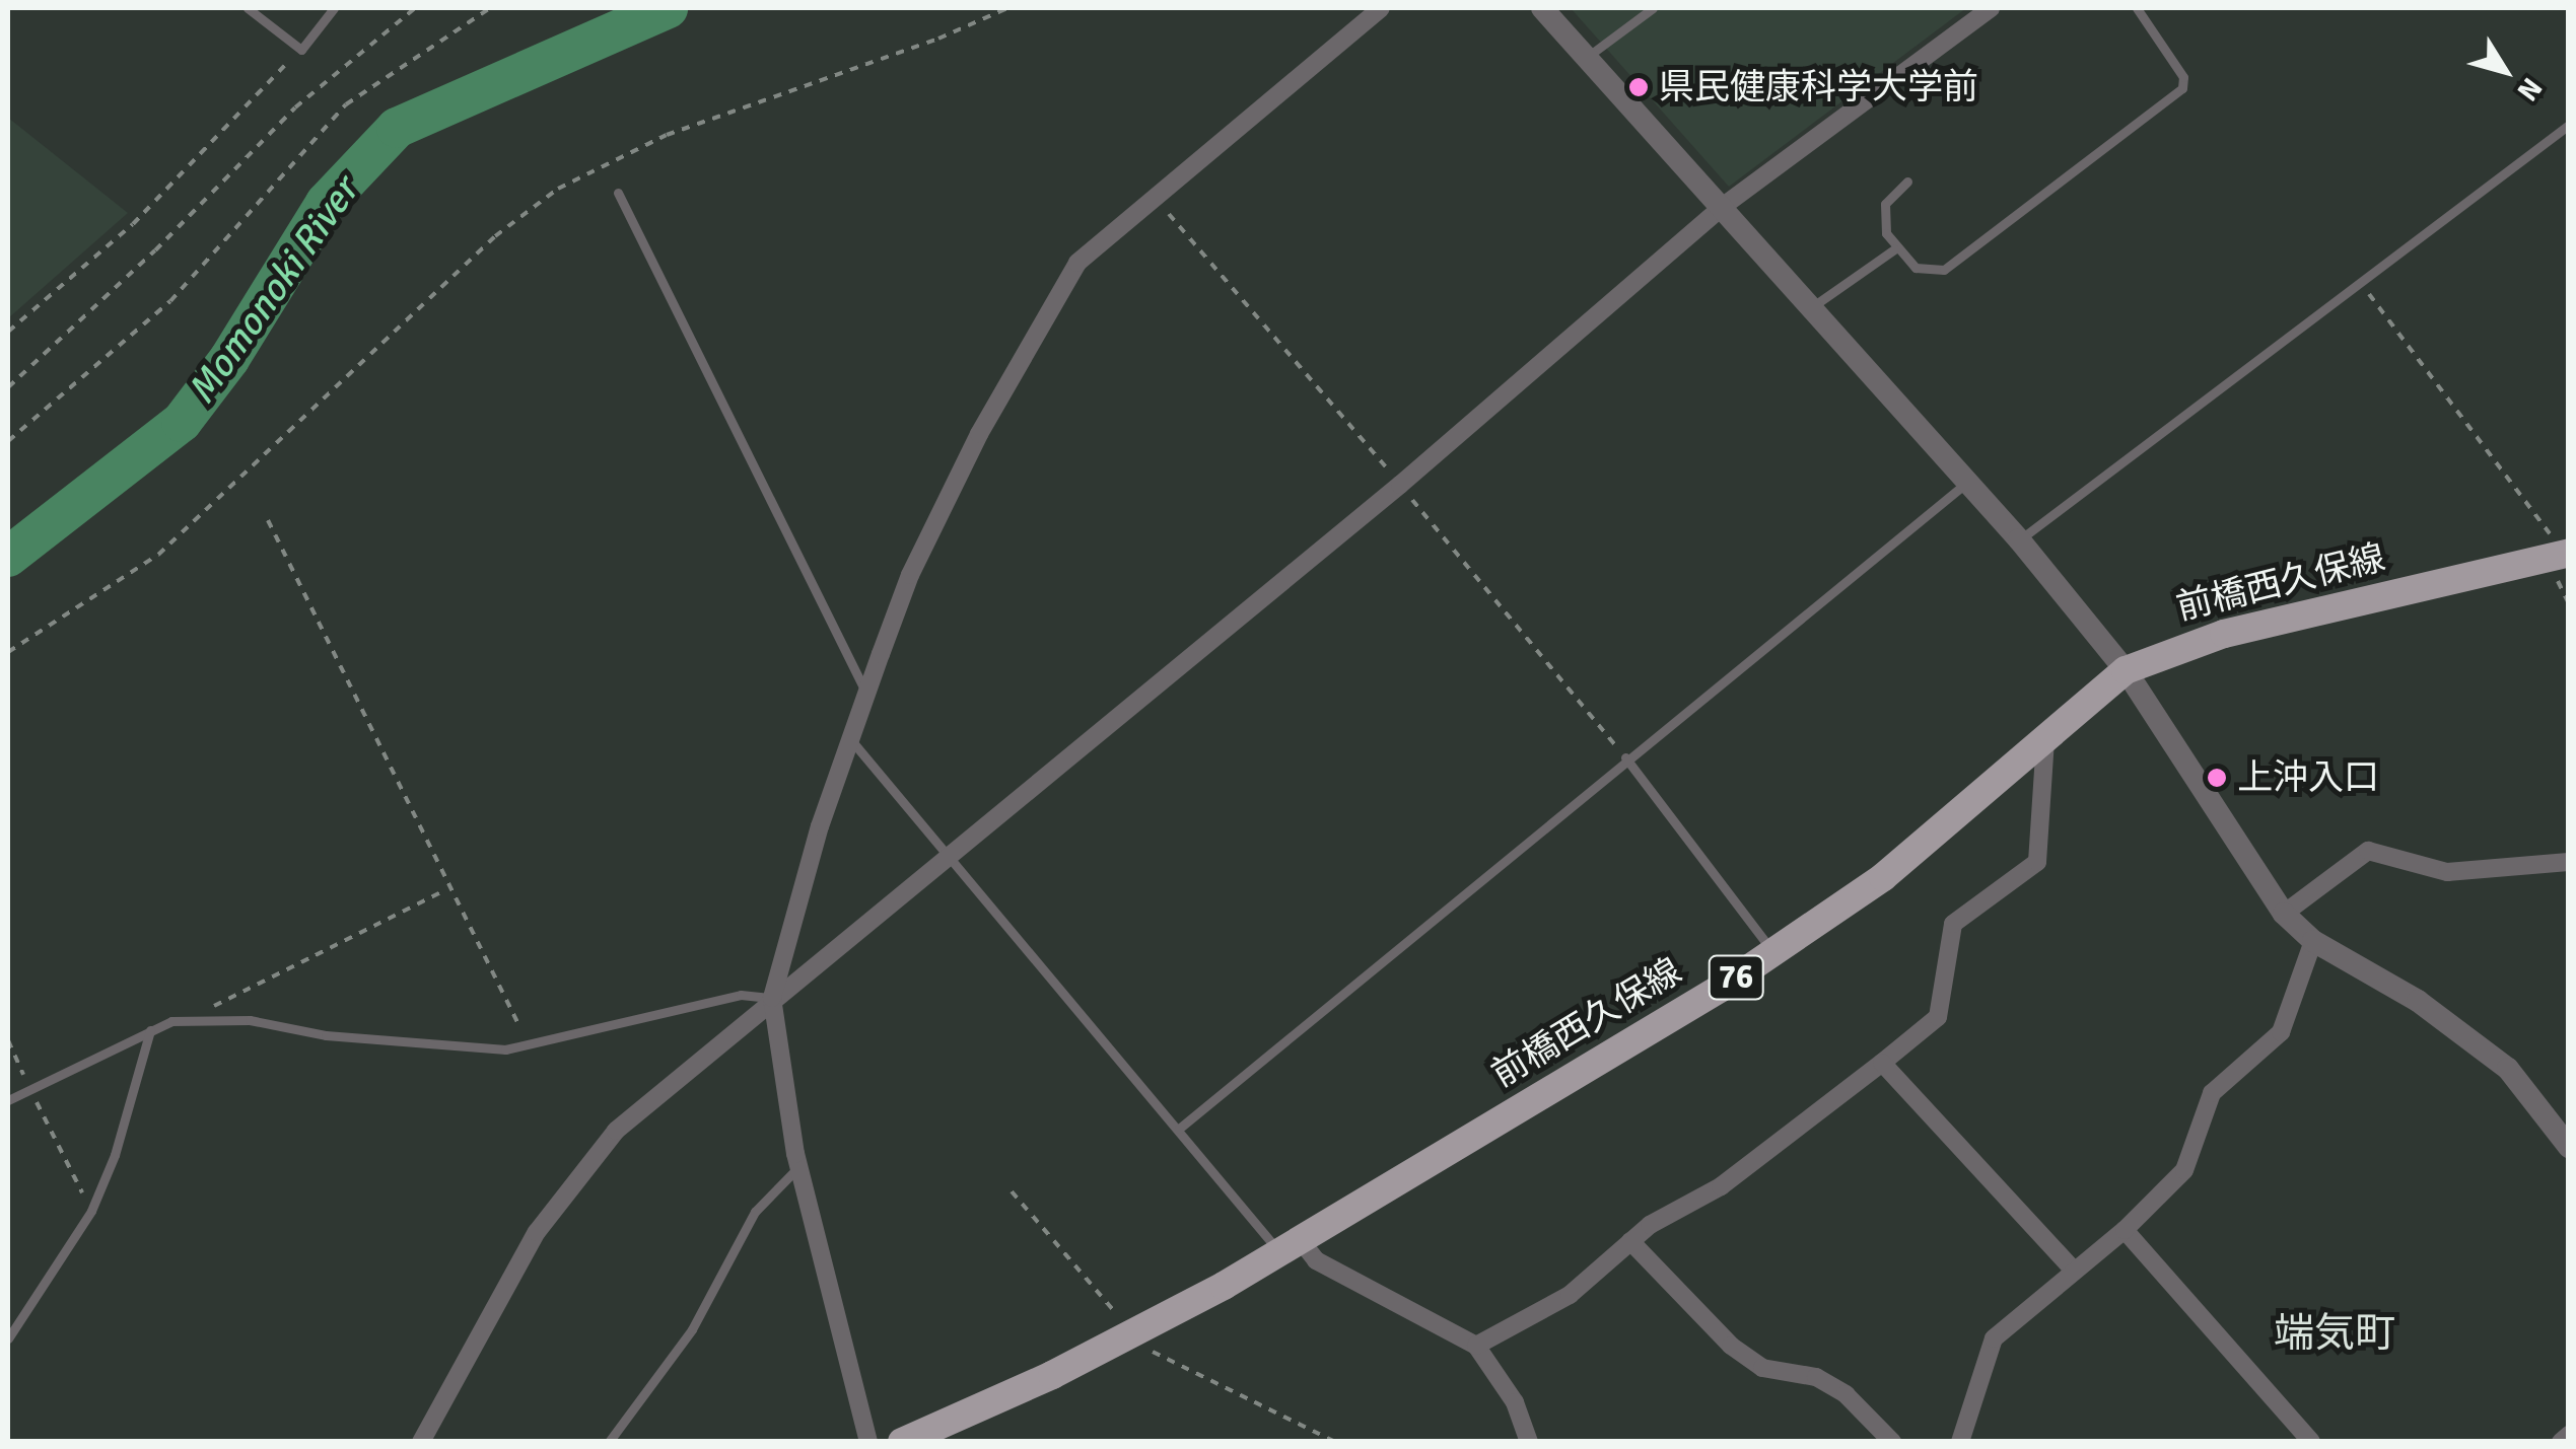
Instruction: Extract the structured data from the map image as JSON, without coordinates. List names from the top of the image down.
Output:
{
  "streets": {
    "main road": ["前橋西久保線", "76"]
  },
  "districts": ["端気町"],
  "water": ["Momonoki River"],
  "places": ["県民健康科学大学前", "上沖入口"],
  "north": "bottom right"
}
